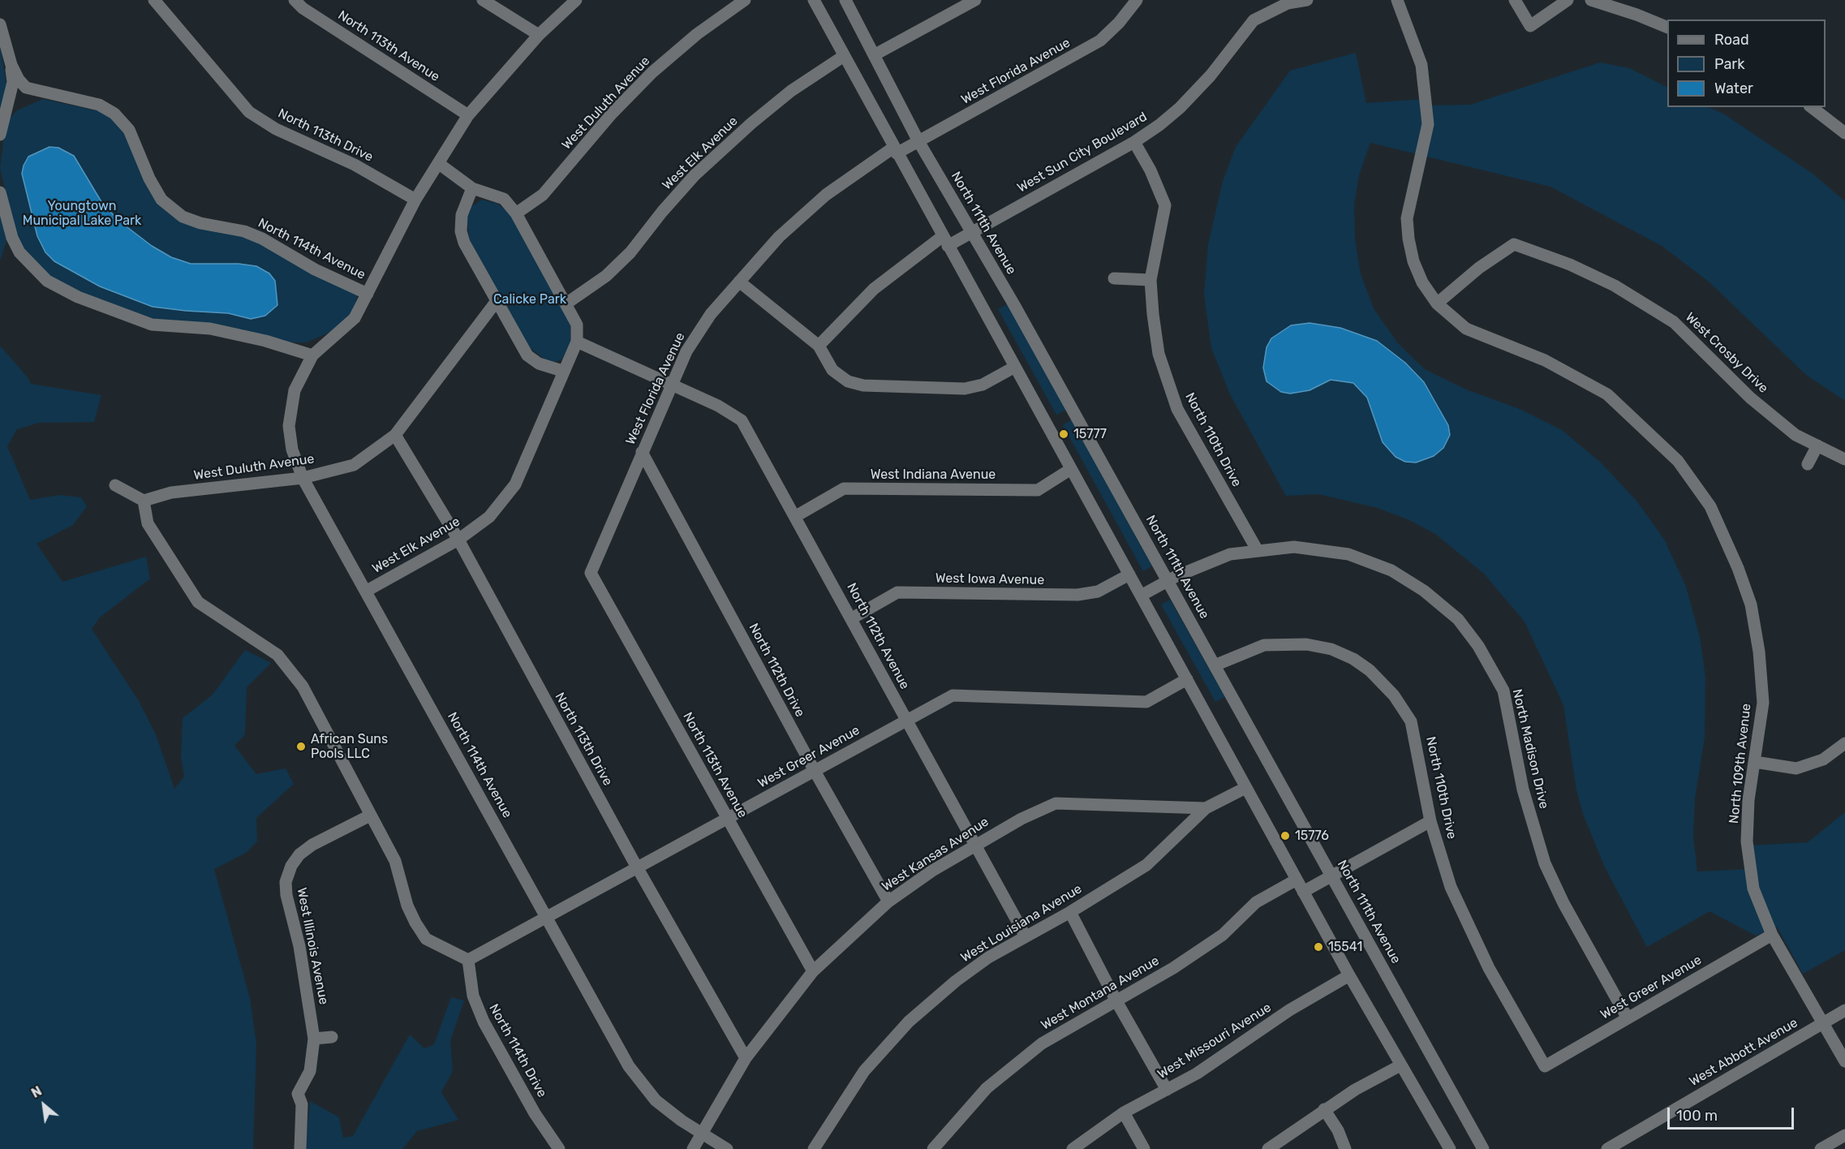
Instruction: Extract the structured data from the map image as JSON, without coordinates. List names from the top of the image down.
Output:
{
  "streets": {
    "street": [
      "North 113th Avenue",
      "West Florida Avenue",
      "West Duluth Avenue",
      "North 113th Drive",
      "West Sun City Boulevard",
      "West Elk Avenue",
      "North 111th Avenue",
      "North 114th Avenue",
      "West Crosby Drive",
      "North 110th Drive",
      "West Indiana Avenue",
      "West Iowa Avenue",
      "North 112th Avenue",
      "North 112th Drive",
      "North Madison Drive",
      "West Greer Avenue",
      "North 109th Avenue",
      "West Kansas Avenue",
      "West Louisiana Avenue",
      "West Illinois Avenue",
      "West Montana Avenue",
      "West Missouri Avenue",
      "North 114th Drive",
      "West Abbott Avenue"
    ]
  },
  "crossings": [
    ["North 113th Avenue", "West Florida Avenue"],
    ["North 113th Avenue", "West Greer Avenue"],
    ["North 113th Avenue", "West Kansas Avenue"],
    ["West Florida Avenue", "North 111th Avenue"],
    ["West Florida Avenue", "North 112th Avenue"],
    ["West Florida Avenue", "North 112th Drive"],
    ["West Duluth Avenue", "North 113th Drive"],
    ["West Duluth Avenue", "North 114th Avenue"],
    ["North 113th Drive", "West Elk Avenue"],
    ["North 113th Drive", "West Greer Avenue"],
    ["North 113th Drive", "West Kansas Avenue"],
    ["West Sun City Boulevard", "North 111th Avenue"],
    ["West Sun City Boulevard", "North 110th Drive"],
    ["West Elk Avenue", "North 114th Avenue"],
    ["West Elk Avenue", "North 112th Avenue"],
    ["North 111th Avenue", "North 110th Drive"],
    ["North 111th Avenue", "North Madison Drive"],
    ["North 114th Avenue", "West Greer Avenue"],
    ["North 114th Avenue", "West Kansas Avenue"],
    ["West Crosby Drive", "North 109th Avenue"],
    ["North 110th Drive", "North Madison Drive"],
    ["North 110th Drive", "West Greer Avenue"],
    ["West Indiana Avenue", "North 112th Avenue"],
    ["West Iowa Avenue", "North 112th Avenue"],
    ["North 112th Avenue", "West Greer Avenue"],
    ["North 112th Avenue", "West Kansas Avenue"],
    ["North 112th Avenue", "West Louisiana Avenue"],
    ["North 112th Drive", "West Greer Avenue"],
    ["North 112th Drive", "West Kansas Avenue"],
    ["North Madison Drive", "West Greer Avenue"],
    ["West Greer Avenue", "North 109th Avenue"],
    ["West Greer Avenue", "North 114th Drive"],
    ["North 109th Avenue", "West Abbott Avenue"],
    ["West Kansas Avenue", "West Louisiana Avenue"]
  ],
  "parks": ["Youngtown Municipal Lake Park", "Calicke Park"],
  "places": [
    "15777",
    "African Suns Pools LLC",
    "15776",
    "15541"
  ],
  "legend": ["Road", "Park", "Water"],
  "scale_bar": "100 m",
  "north": "top left"
}
